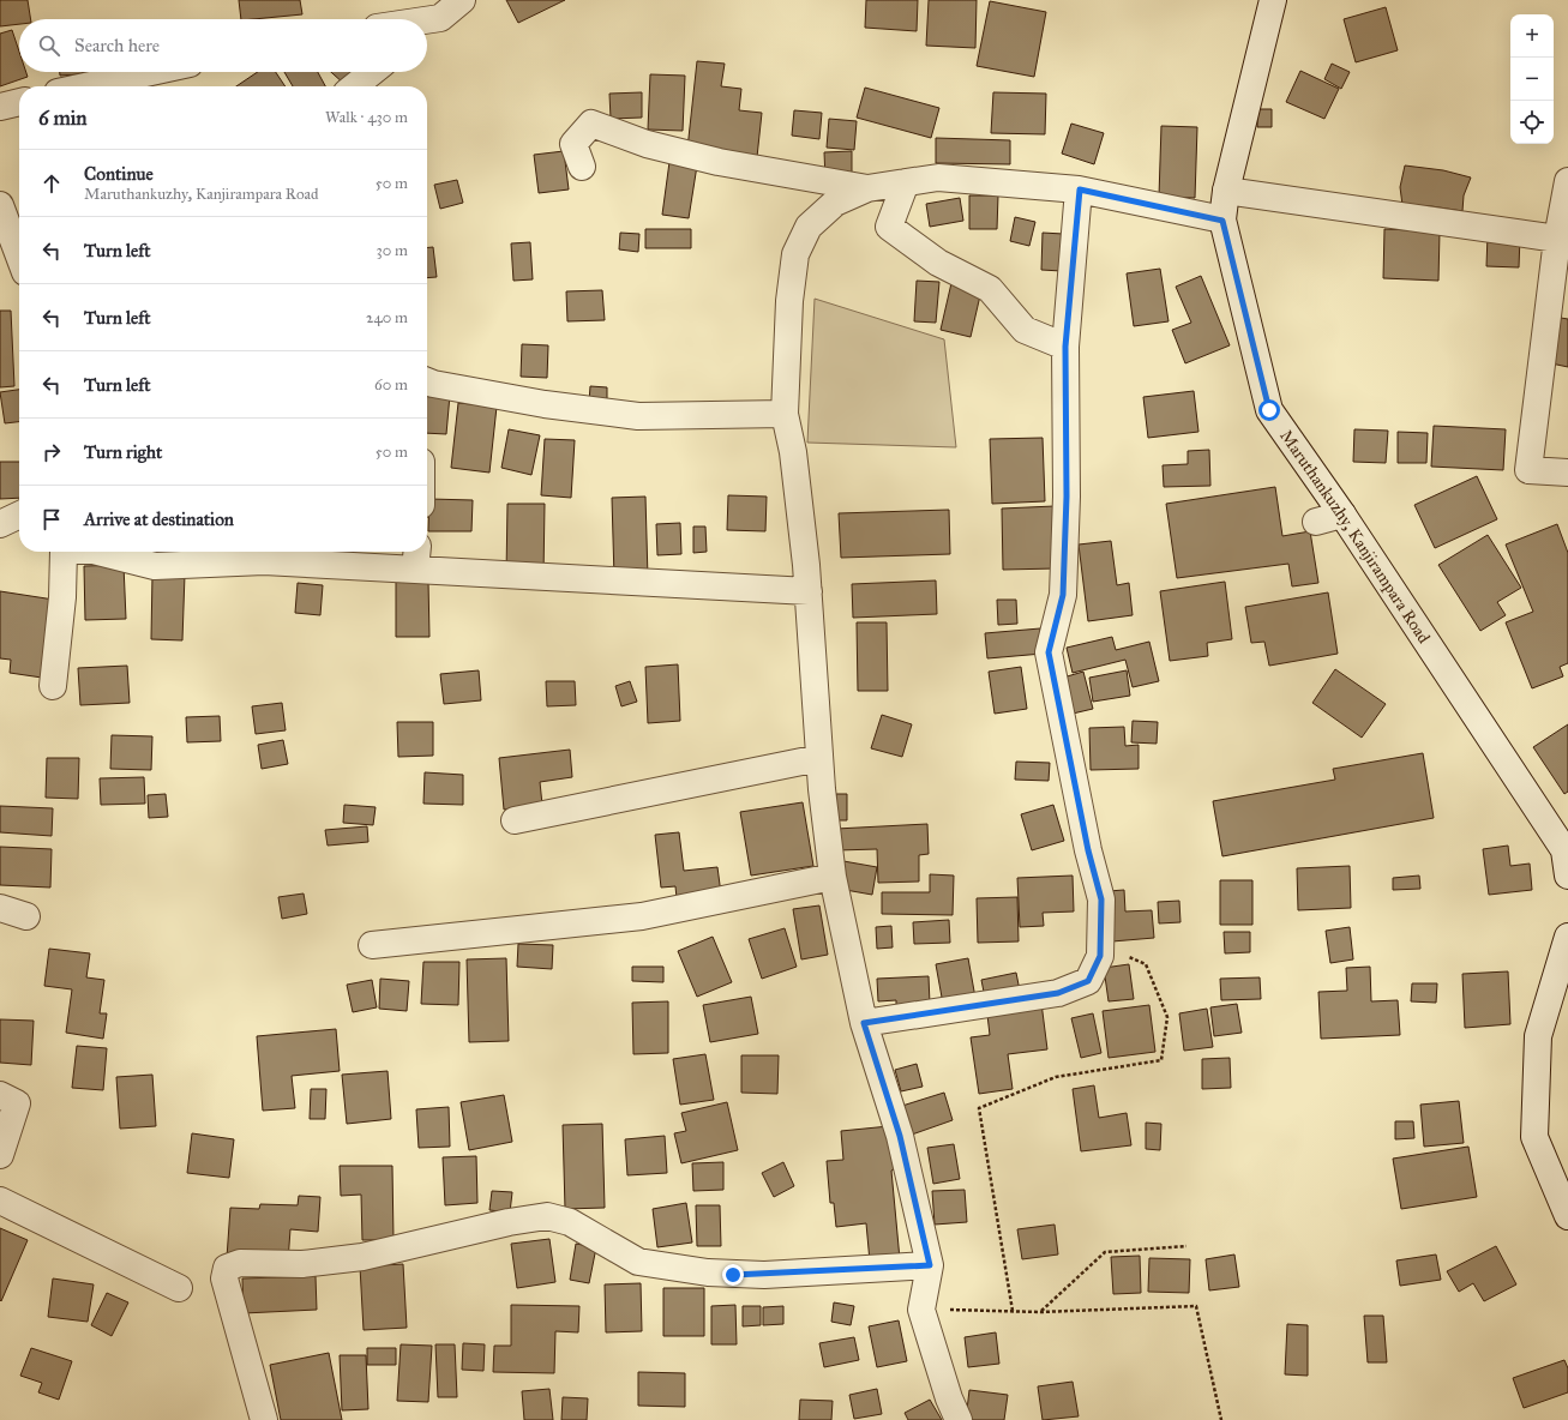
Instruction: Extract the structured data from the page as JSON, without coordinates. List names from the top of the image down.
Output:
{
  "streets": {
    "street": ["Maruthankuzhy, Kanjirampara Road"]
  },
  "page": {
    "map_buttons": ["+", "−"],
    "search": "Search here",
    "heading": ["6 min", "Walk · 430 m"],
    "list": [
      ["Continue", "Maruthankuzhy, Kanjirampara Road", "50 m"],
      ["Turn left", "30 m"],
      ["Turn left", "240 m"],
      ["Turn left", "60 m"],
      ["Turn right", "50 m"],
      "Arrive at destination"
    ]
  }
}
